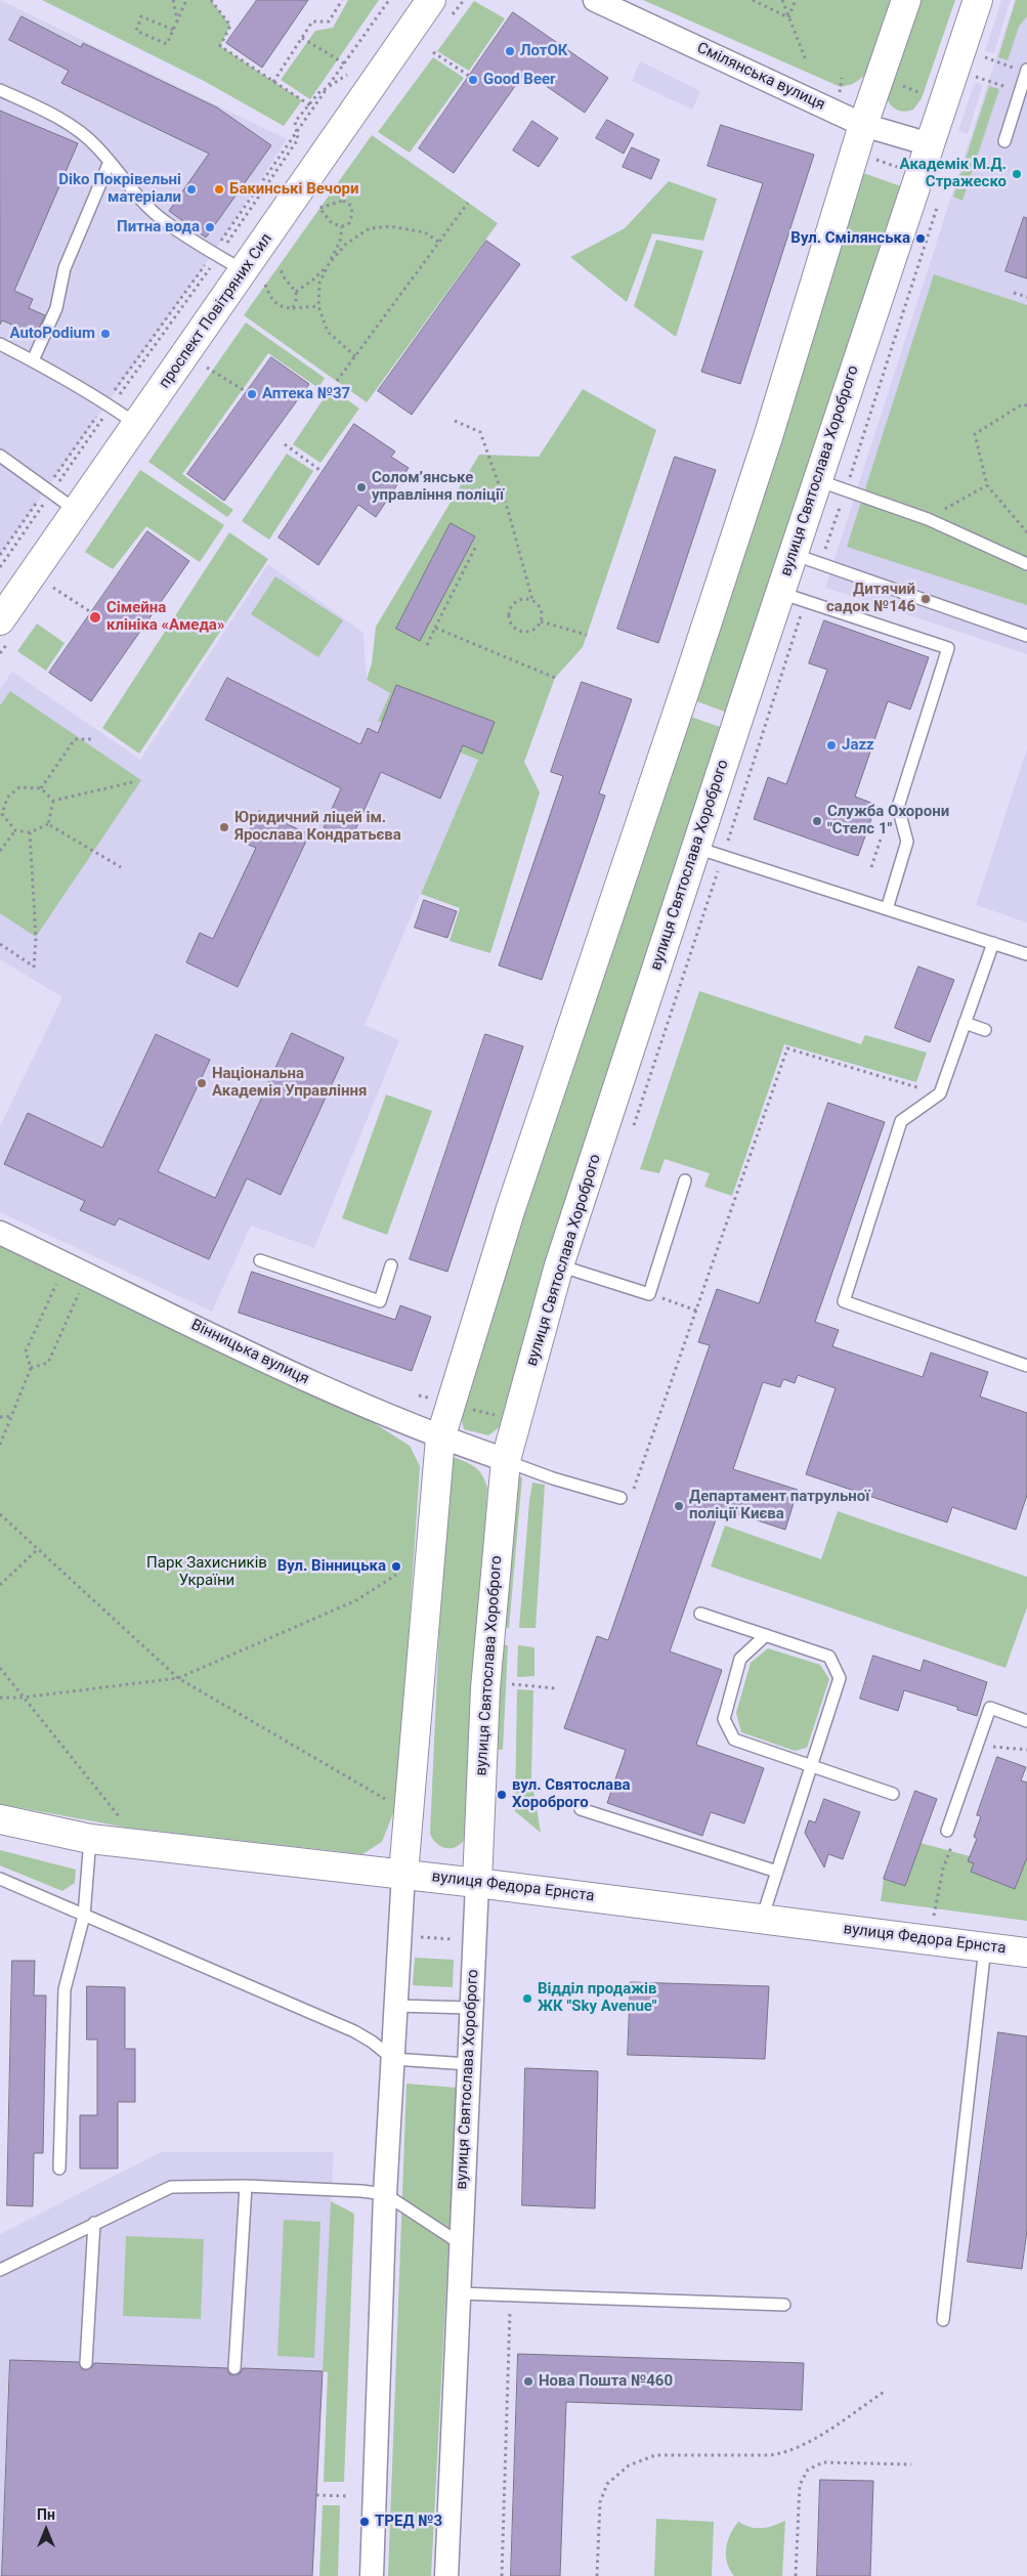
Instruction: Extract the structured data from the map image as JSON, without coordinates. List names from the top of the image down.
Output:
{
  "streets": {
    "main road": ["проспект Повітряних Сил", "вулиця Святослава Хороброго", "вулиця Федора Ернста"],
    "street": ["Смілянська вулиця", "Вінницька вулиця"]
  },
  "crossings": [
    ["Смілянська вулиця", "вулиця Святослава Хороброго"],
    ["вулиця Святослава Хороброго", "Вінницька вулиця"],
    ["вулиця Святослава Хороброго", "вулиця Федора Ернста"]
  ],
  "parks": ["Парк Захисників України"],
  "places": [
    "ЛотОК",
    "Good Beer",
    "Академік М.Д. Стражеско",
    "Diko Покрівельні матеріали",
    "Бакинські Вечори",
    "Питна вода",
    "Вул. Смілянська",
    "AutoPodium",
    "Аптека №37",
    "Соломʼянське управління поліції",
    "Дитячий садок №146",
    "Сімейна клініка «Амеда»",
    "Jazz",
    "Служба Охорони \"Стелс 1\"",
    "Юридичний ліцей ім. Ярослава Кондратьєва",
    "Національна Академія Управління",
    "Департамент патрульної поліції Києва",
    "Вул. Вінницька",
    "вул. Святослава Хороброго",
    "Відділ продажів ЖК \"Sky Avenue\"",
    "Нова Пошта №460",
    "ТРЕД №3"
  ],
  "north": "top"
}
